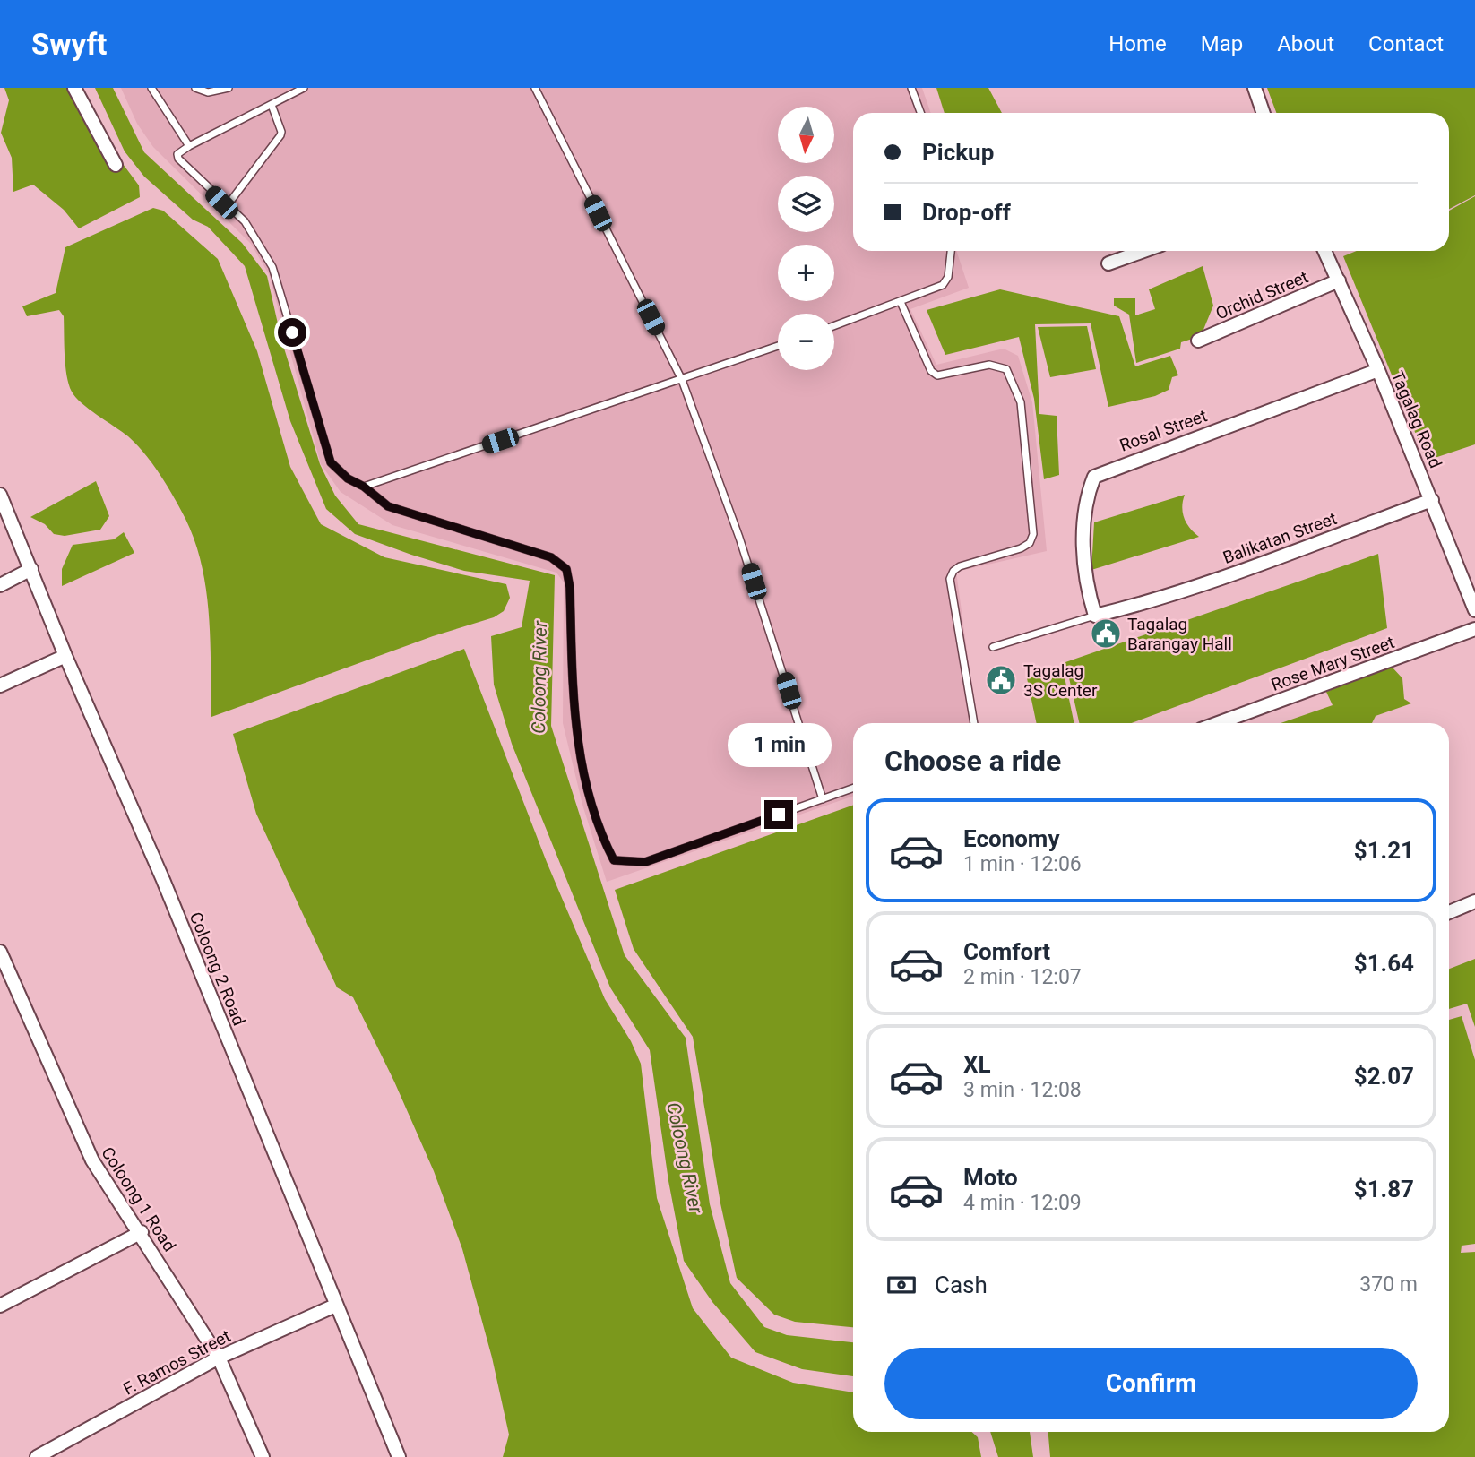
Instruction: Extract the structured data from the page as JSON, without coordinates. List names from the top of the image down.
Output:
{
  "streets": {
    "street": [
      "Orchid Street",
      "Tagalag Road",
      "Rosal Street",
      "Balikatan Street",
      "Rose Mary Street",
      "Coloong 2 Road",
      "Coloong 1 Road",
      "F. Ramos Street"
    ]
  },
  "crossings": [
    ["Orchid Street", "Tagalag Road"],
    ["Tagalag Road", "Rosal Street"],
    ["Tagalag Road", "Balikatan Street"],
    ["Rosal Street", "Balikatan Street"],
    ["Coloong 2 Road", "F. Ramos Street"],
    ["Coloong 1 Road", "F. Ramos Street"]
  ],
  "water": ["Coloong River"],
  "places": {
    "public building": ["Tagalag Barangay Hall", "Tagalag 3S Center"]
  },
  "north": "bottom",
  "page": {
    "header": "Swyft",
    "nav": [
      "Home",
      "Map",
      "About",
      "Contact"
    ],
    "map_buttons": ["+", "−"],
    "banner": ["Pickup", "Drop-off"],
    "bubble": "1 min",
    "heading": "Choose a ride",
    "list": [
      {
        "name": "Economy",
        "note": "1 min · 12:06",
        "value": "$1.21"
      },
      {
        "name": "Comfort",
        "note": "2 min · 12:07",
        "value": "$1.64"
      },
      {
        "name": "XL",
        "note": "3 min · 12:08",
        "value": "$2.07"
      },
      {
        "name": "Moto",
        "note": "4 min · 12:09",
        "value": "$1.87"
      }
    ],
    "pay": ["Cash", "370 m"],
    "buttons": "Confirm"
  }
}
